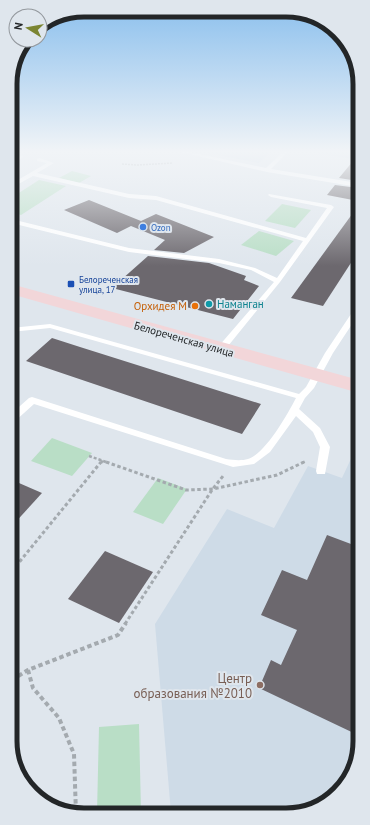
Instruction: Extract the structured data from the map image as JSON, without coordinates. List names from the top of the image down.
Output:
{
  "streets": {
    "street": ["Белореченская улица"]
  },
  "places": {
    "other": [
      "Ozon",
      "Наманган",
      "Орхидея М",
      "Центр образования №2010"
    ],
    "transit": ["Белореченская улица, 17"]
  },
  "north": "left"
}
